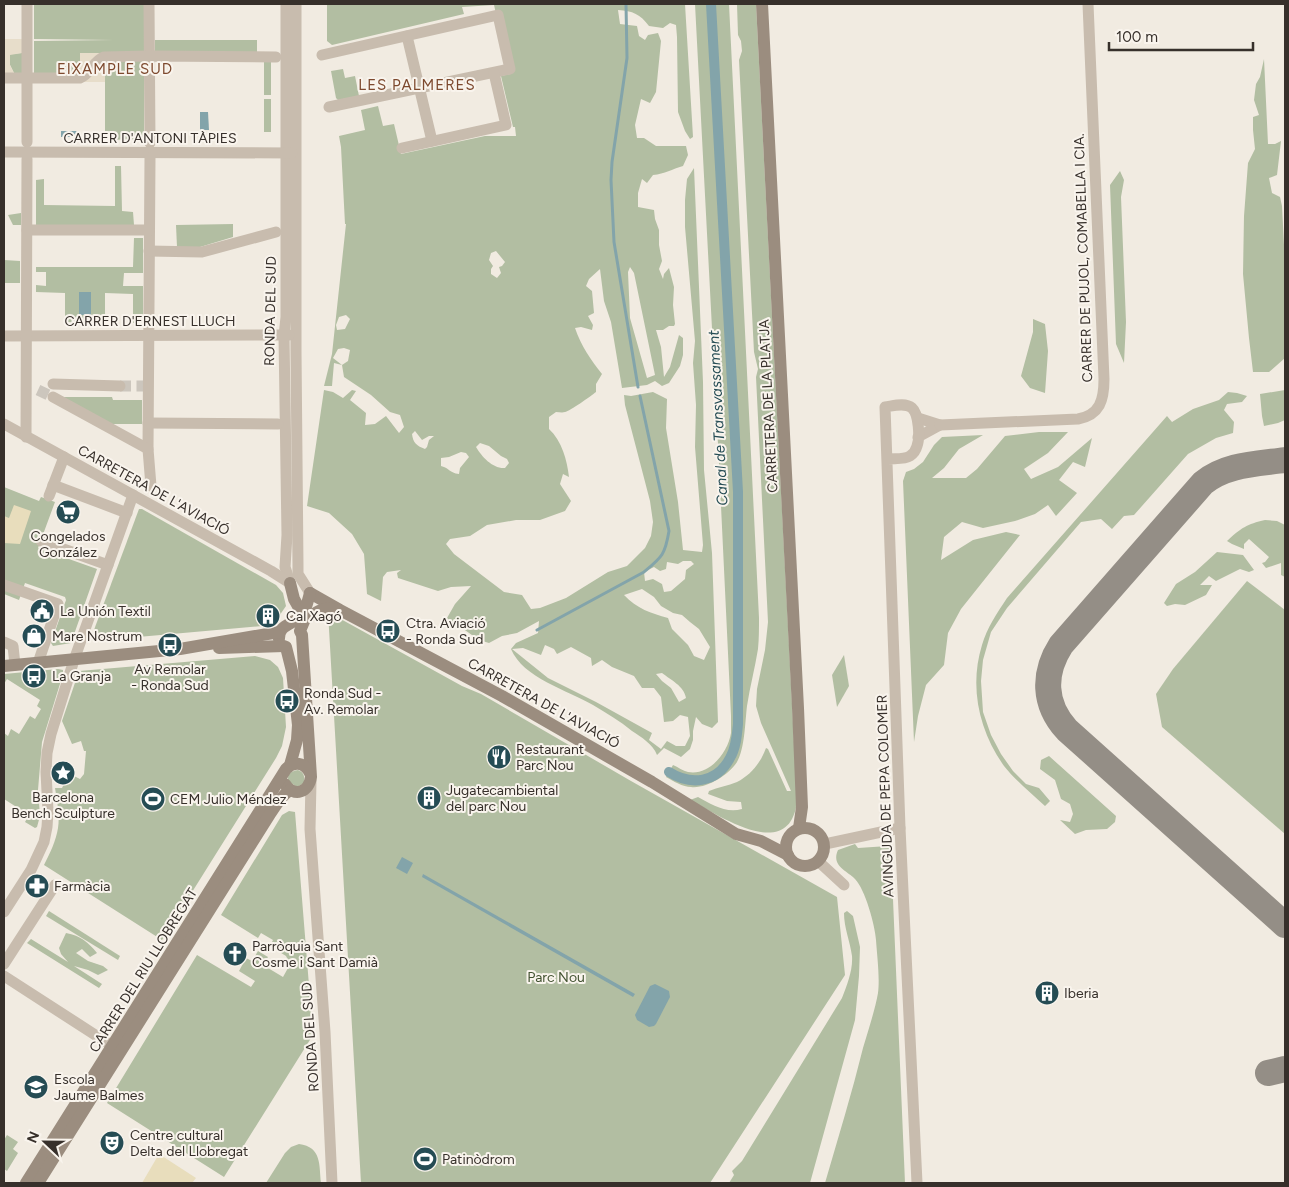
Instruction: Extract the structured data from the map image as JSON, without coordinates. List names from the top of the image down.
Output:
{
  "streets": {
    "street": [
      "CARRER D'ANTONI TÀPIES",
      "CARRER DE PUJOL, COMABELLA I CIA.",
      "RONDA DEL SUD",
      "CARRER D'ERNEST LLUCH",
      "CARRETERA DE LA PLATJA",
      "CARRETERA DE L'AVIACIÓ",
      "AVINGUDA DE PEPA COLOMER",
      "CARRER DEL RIU LLOBREGAT"
    ]
  },
  "crossings": [
    ["CARRER D'ANTONI TÀPIES", "RONDA DEL SUD"],
    ["CARRER DE PUJOL, COMABELLA I CIA.", "AVINGUDA DE PEPA COLOMER"],
    ["RONDA DEL SUD", "CARRER D'ERNEST LLUCH"],
    ["RONDA DEL SUD", "CARRETERA DE L'AVIACIÓ"],
    ["RONDA DEL SUD", "CARRER DEL RIU LLOBREGAT"],
    ["CARRETERA DE LA PLATJA", "CARRETERA DE L'AVIACIÓ"]
  ],
  "districts": ["EIXAMPLE SUD", "LES PALMERES"],
  "water": ["Canal de Transvassament"],
  "parks": ["Parc Nou"],
  "places": {
    "supermarket": ["Congelados González"],
    "public building": ["La Unión Textil"],
    "building": ["Cal Xagó", "Jugatecambiental del parc Nou", "Iberia"],
    "bus stop": [
      "Ctra. Aviació - Ronda Sud",
      "Av Remolar - Ronda Sud",
      "La Granja",
      "Ronda Sud - Av. Remolar"
    ],
    "shop": ["Mare Nostrum"],
    "restaurant": ["Restaurant Parc Nou"],
    "place": ["Barcelona Bench Sculpture"],
    "sports": ["CEM Julio Méndez", "Patinòdrom"],
    "pharmacy": ["Farmàcia"],
    "church": ["Parròquia Sant Cosme i Sant Damià"],
    "school or university": ["Escola Jaume Balmes"],
    "theatre": ["Centre cultural Delta del Llobregat"]
  },
  "scale_bar": "100 m",
  "north": "left"
}
